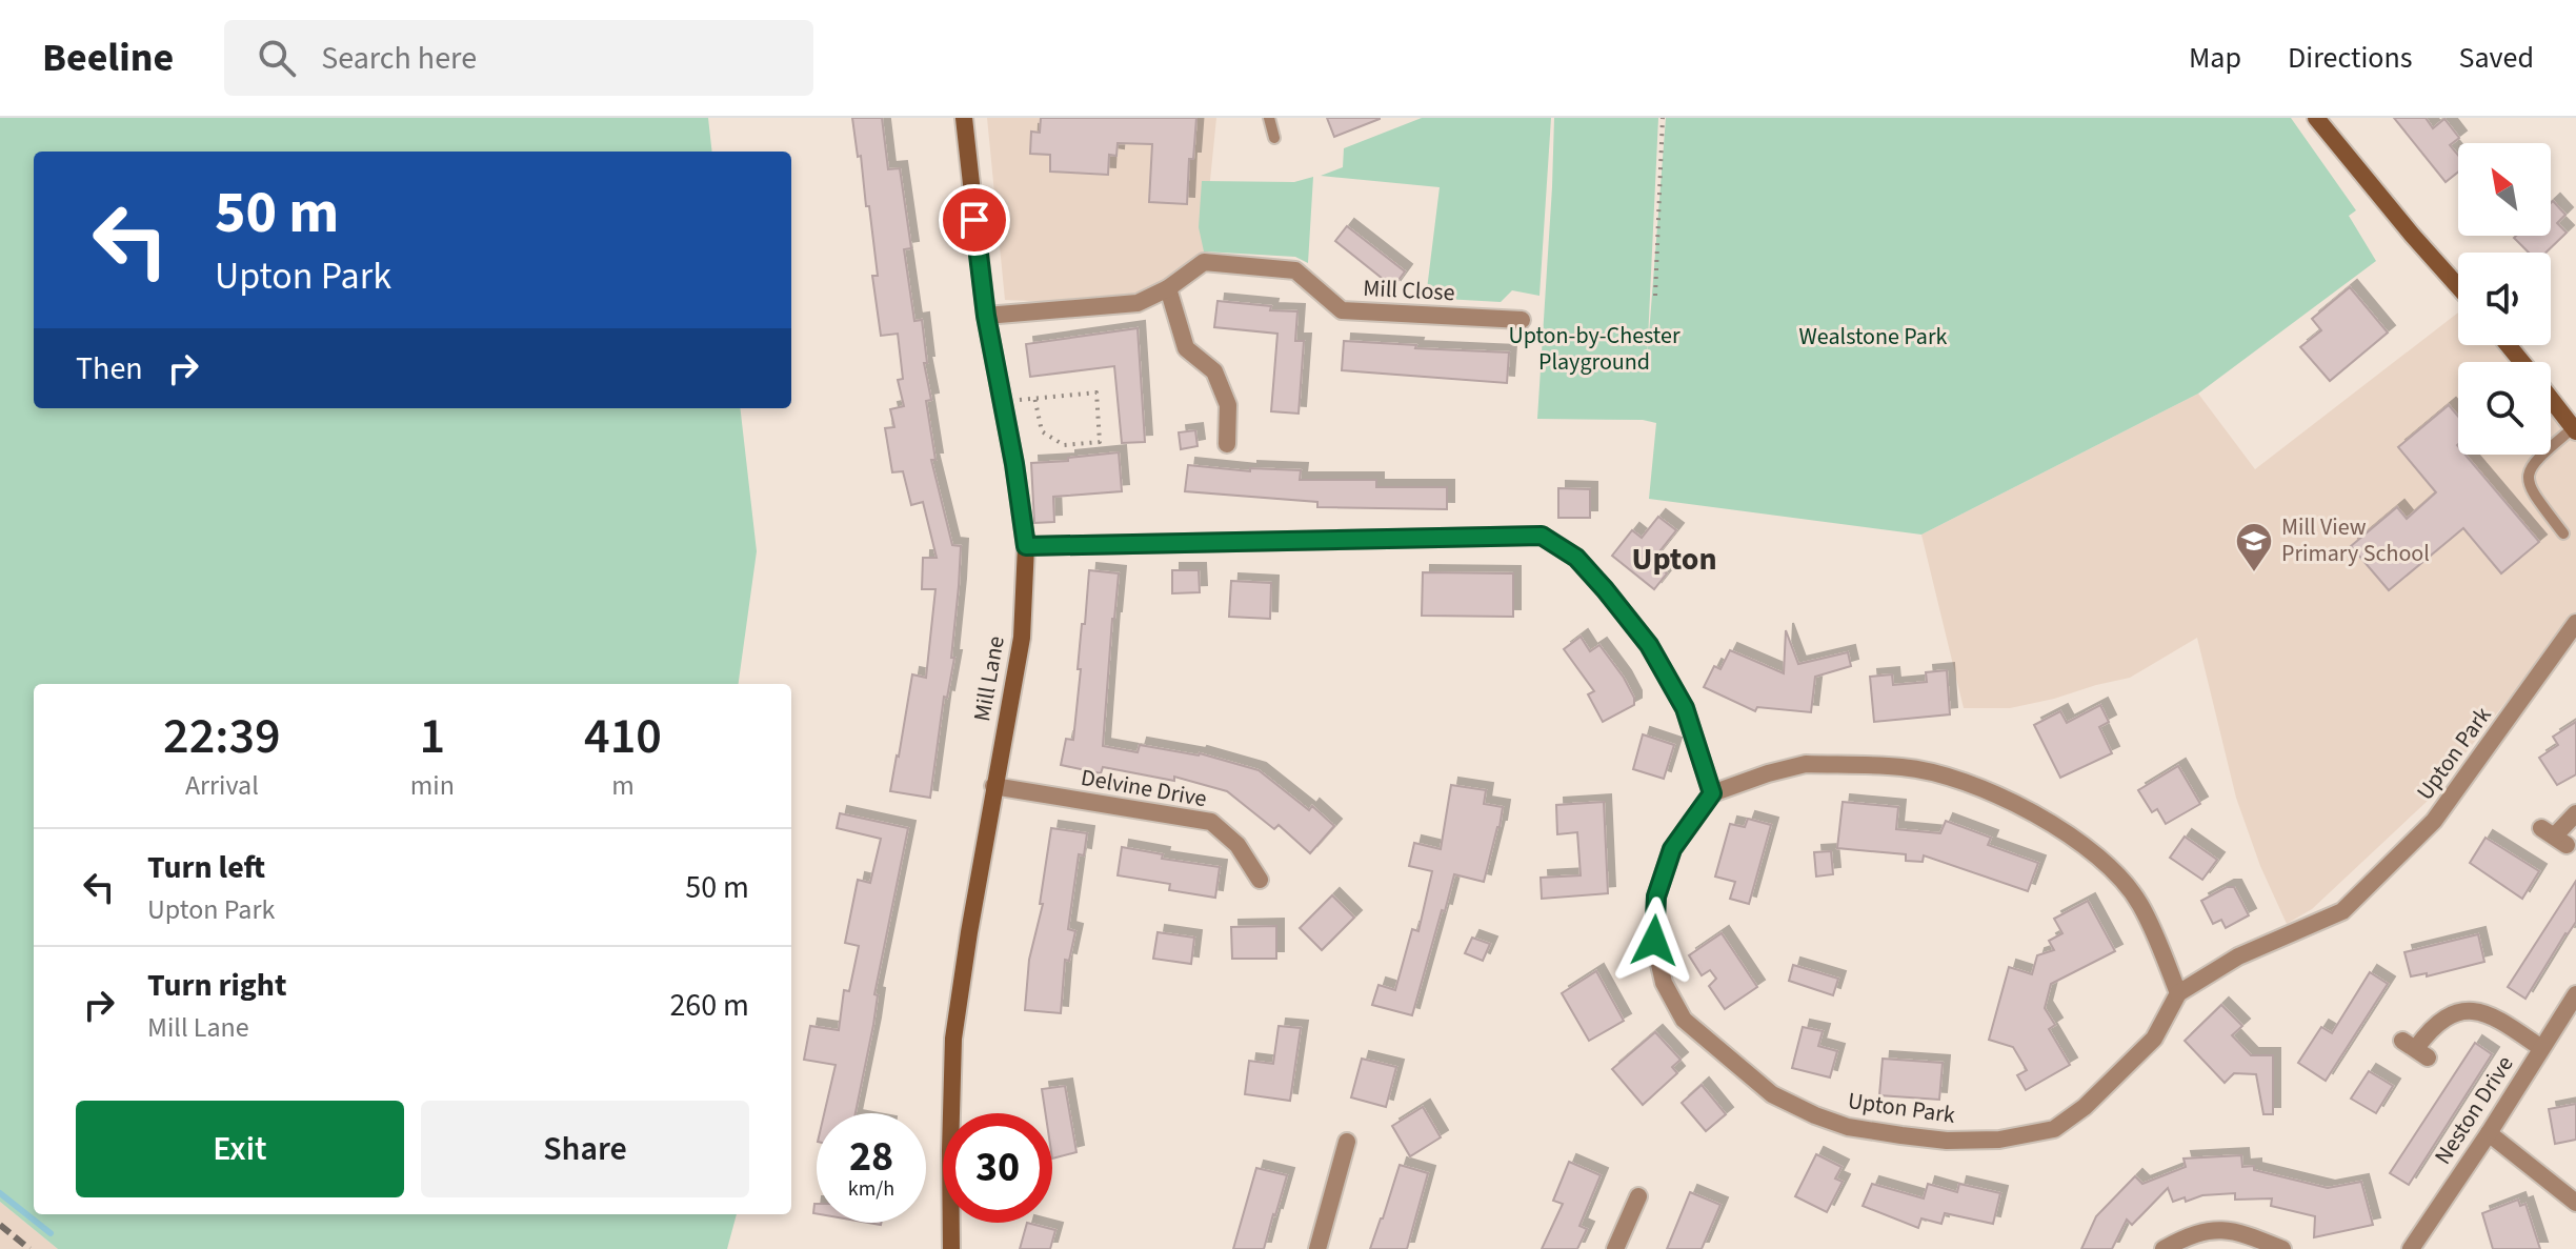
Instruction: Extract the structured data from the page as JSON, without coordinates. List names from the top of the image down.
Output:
{
  "streets": {
    "street": [
      "Mill Close",
      "Mill Lane",
      "Upton Park",
      "Delvine Drive",
      "Neston Drive"
    ]
  },
  "crossings": [
    ["Mill Close", "Mill Lane"],
    ["Mill Lane", "Delvine Drive"]
  ],
  "districts": ["Upton"],
  "parks": ["Upton-by-Chester Playground", "Wealstone Park"],
  "places": {
    "school or university": ["Mill View Primary School"]
  },
  "north": "top left",
  "page": {
    "header": "Beeline",
    "search": "Search here",
    "nav": ["Map", "Directions", "Saved"],
    "turn": ["50 m", "Upton Park"],
    "then": "Then",
    "eta": [
      "22:39",
      "Arrival",
      "1",
      "min",
      "410",
      "m"
    ],
    "list": [
      {
        "name": "Turn left",
        "note": "Upton Park",
        "value": "50 m"
      },
      {
        "name": "Turn right",
        "note": "Mill Lane",
        "value": "260 m"
      }
    ],
    "buttons": ["Exit", "Share"],
    "speed": "28 km/h",
    "limit": "30"
  }
}
